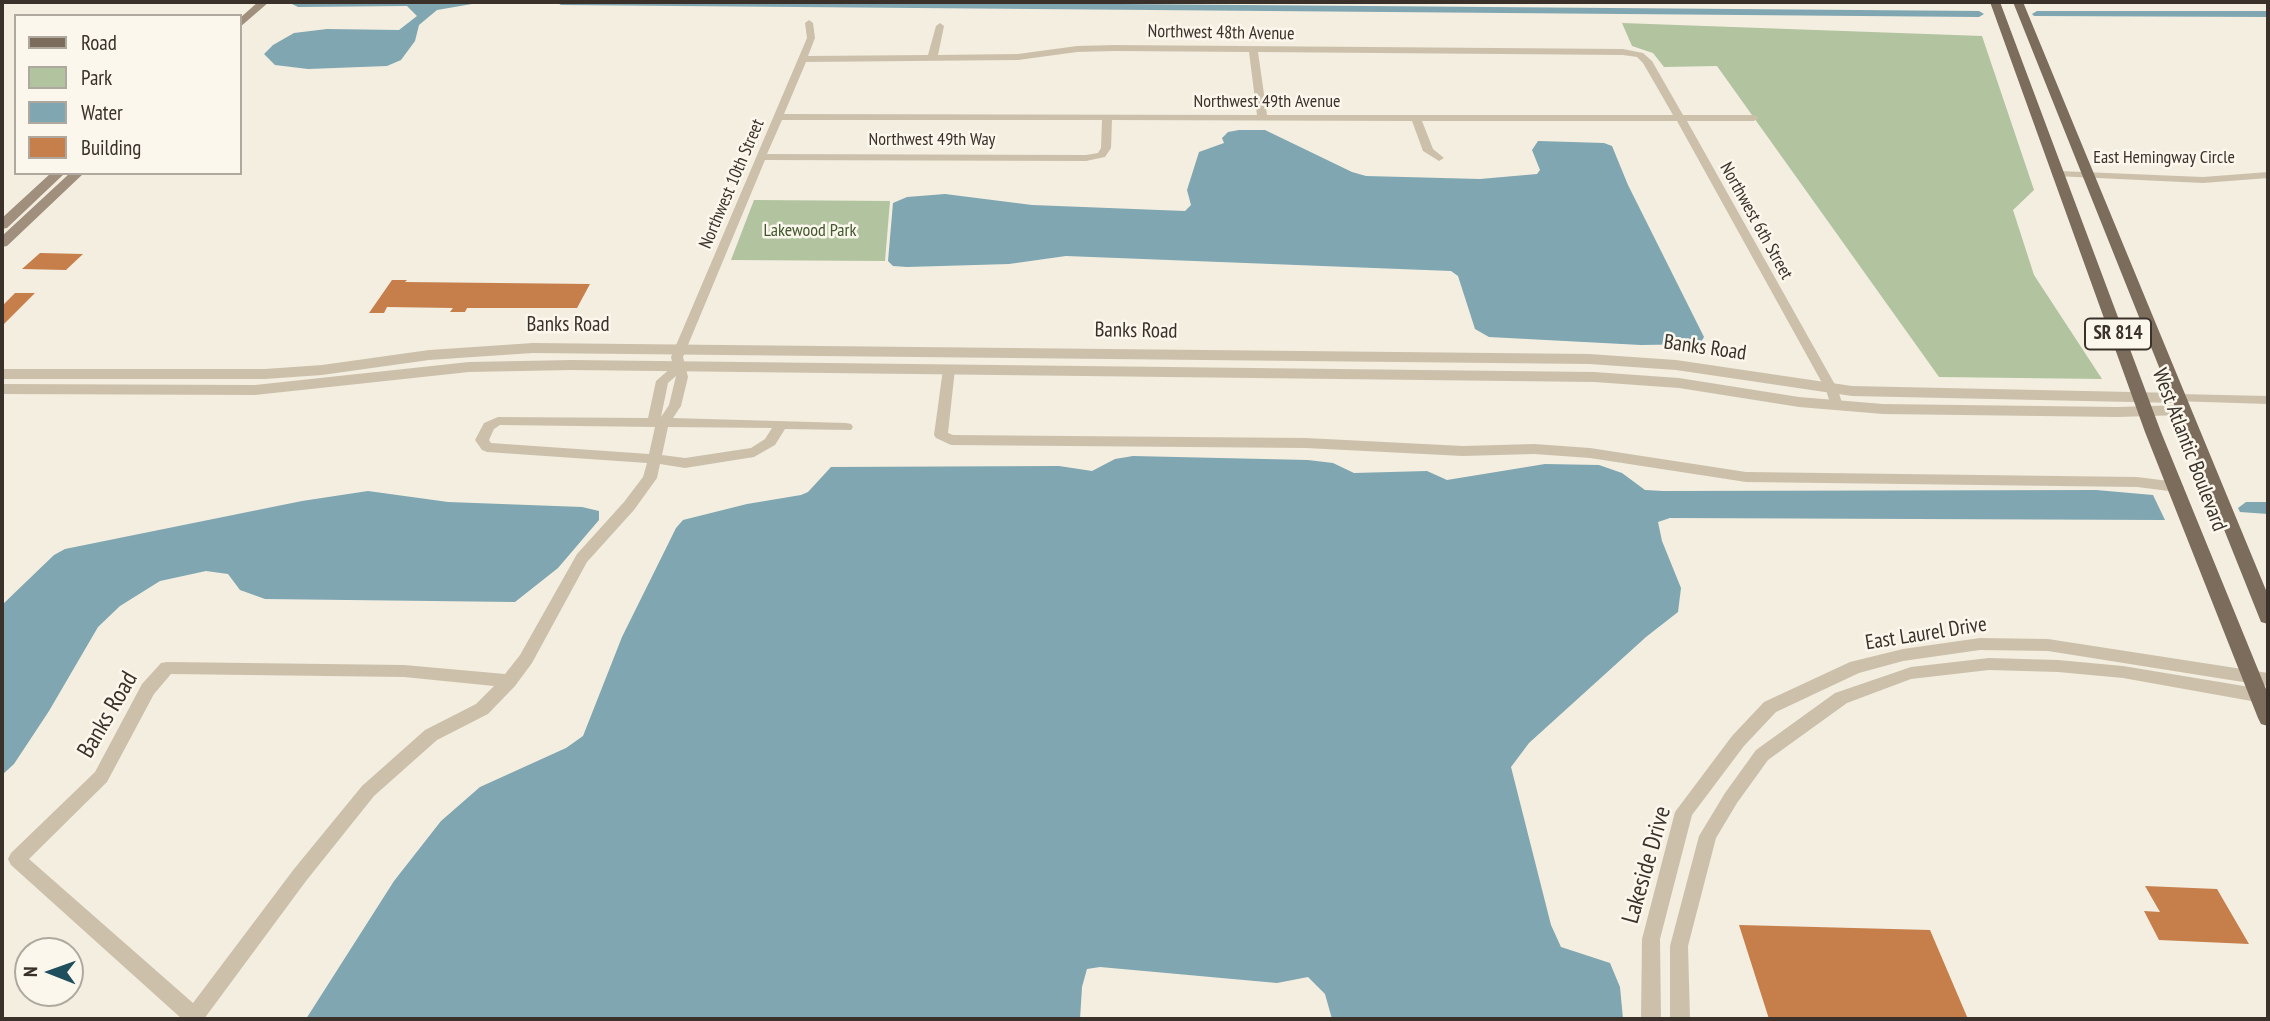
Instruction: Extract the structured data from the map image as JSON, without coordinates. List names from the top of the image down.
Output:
{
  "streets": {
    "main road": ["SR 814", "West Atlantic Boulevard"],
    "street": [
      "Northwest 48th Avenue",
      "Northwest 49th Avenue",
      "Northwest 49th Way",
      "East Hemingway Circle",
      "Northwest 10th Street",
      "Northwest 6th Street",
      "Banks Road",
      "East Laurel Drive",
      "Lakeside Drive"
    ]
  },
  "crossings": [
    ["Northwest 48th Avenue", "Northwest 10th Street"],
    ["Northwest 48th Avenue", "Northwest 6th Street"],
    ["Northwest 49th Avenue", "Northwest 49th Way"],
    ["Northwest 49th Avenue", "Northwest 10th Street"],
    ["Northwest 49th Avenue", "Northwest 6th Street"],
    ["Northwest 49th Way", "Northwest 10th Street"],
    ["East Hemingway Circle", "West Atlantic Boulevard"],
    ["Northwest 10th Street", "Banks Road"],
    ["Northwest 6th Street", "Banks Road"],
    ["Banks Road", "West Atlantic Boulevard"],
    ["West Atlantic Boulevard", "East Laurel Drive"],
    ["East Laurel Drive", "Lakeside Drive"]
  ],
  "parks": ["Lakewood Park"],
  "legend": [
    "Road",
    "Park",
    "Water",
    "Building"
  ],
  "north": "left"
}
